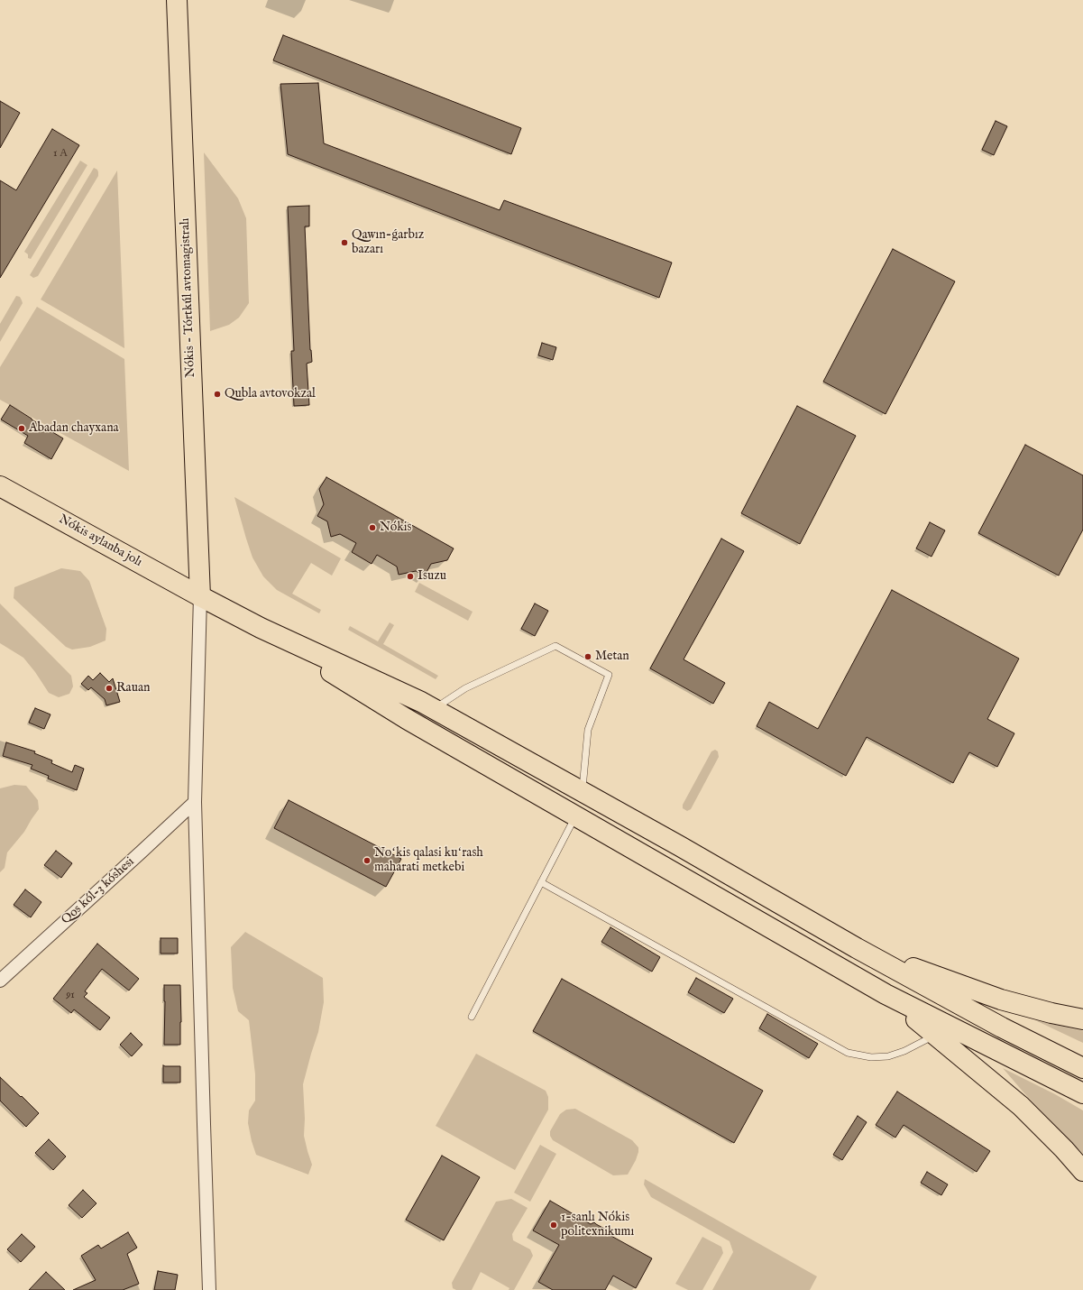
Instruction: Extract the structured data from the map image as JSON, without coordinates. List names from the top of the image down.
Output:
{
  "streets": {
    "main road": ["Nókis - Tórtkúl avtomagistralı", "Nókis aylanba jolı"],
    "street": ["Qos kól-3 kóshesi"]
  },
  "crossings": [
    ["Nókis - Tórtkúl avtomagistralı", "Nókis aylanba jolı"]
  ],
  "places": [
    "Qawın-ǵarbız bazarı",
    "Qubla avtovokzal",
    "Abadan chayxana",
    "Nókis",
    "Isuzu",
    "Metan",
    "Rauan",
    "Noʻkis qalasi kuʻrash maharati metkebi",
    "1-sanlı Nókis politexnikumı"
  ],
  "house_numbers": ["1 А", "91"]
}
